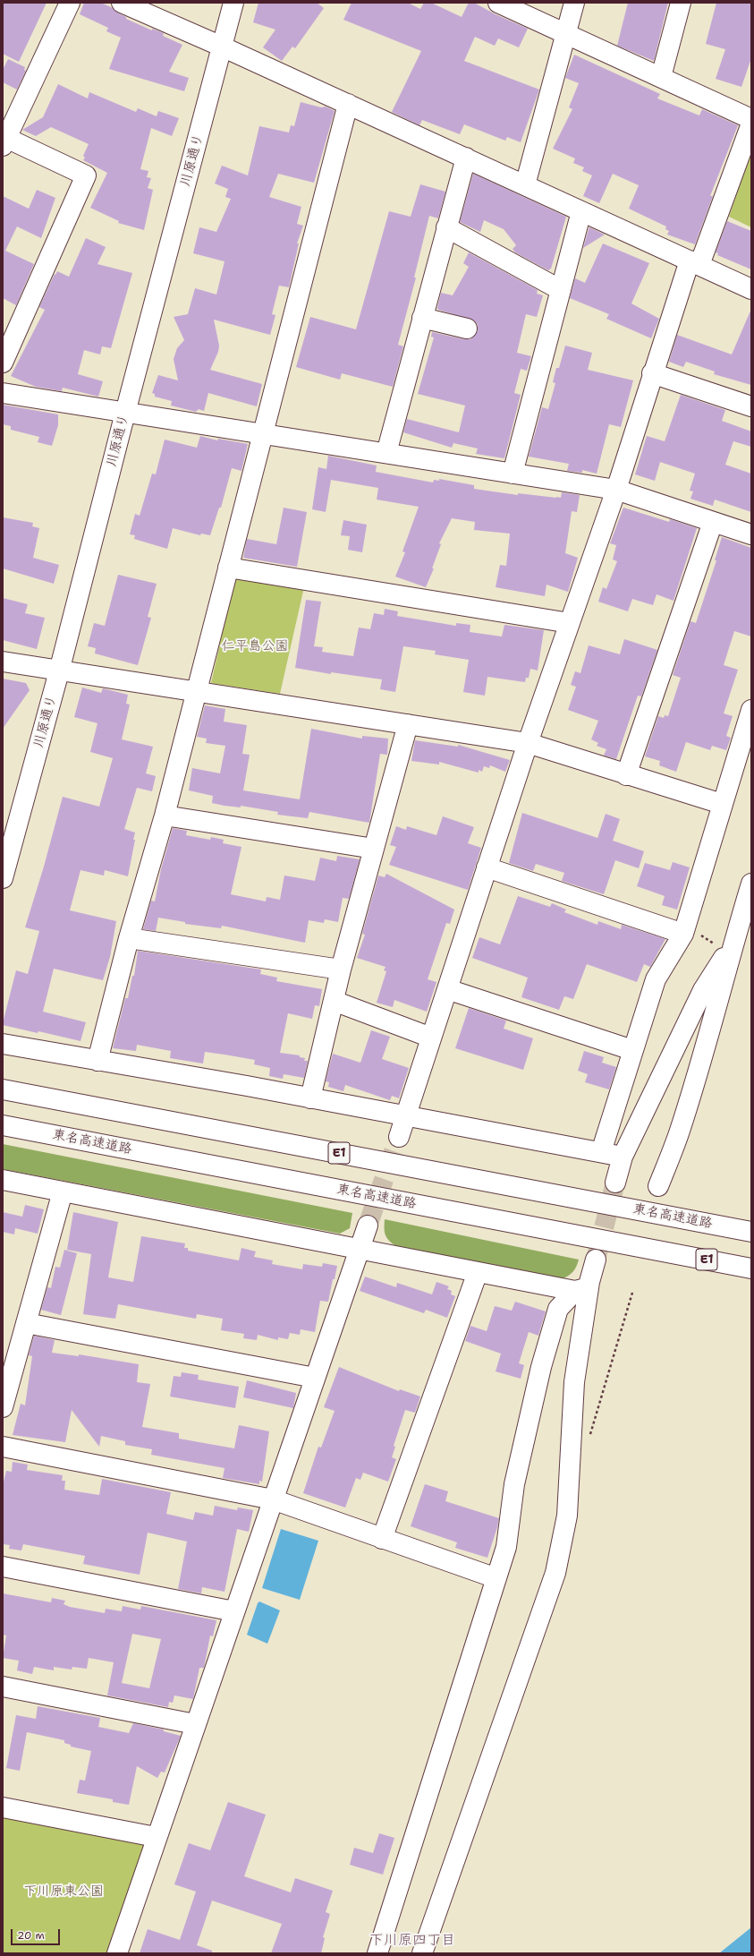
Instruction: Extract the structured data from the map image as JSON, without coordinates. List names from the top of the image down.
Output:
{
  "streets": {
    "main road": ["川原通り", "東名高速道路", "E1"]
  },
  "districts": ["下川原四丁目"],
  "parks": ["仁平島公園", "下川原東公園"],
  "scale_bar": "20 m"
}
